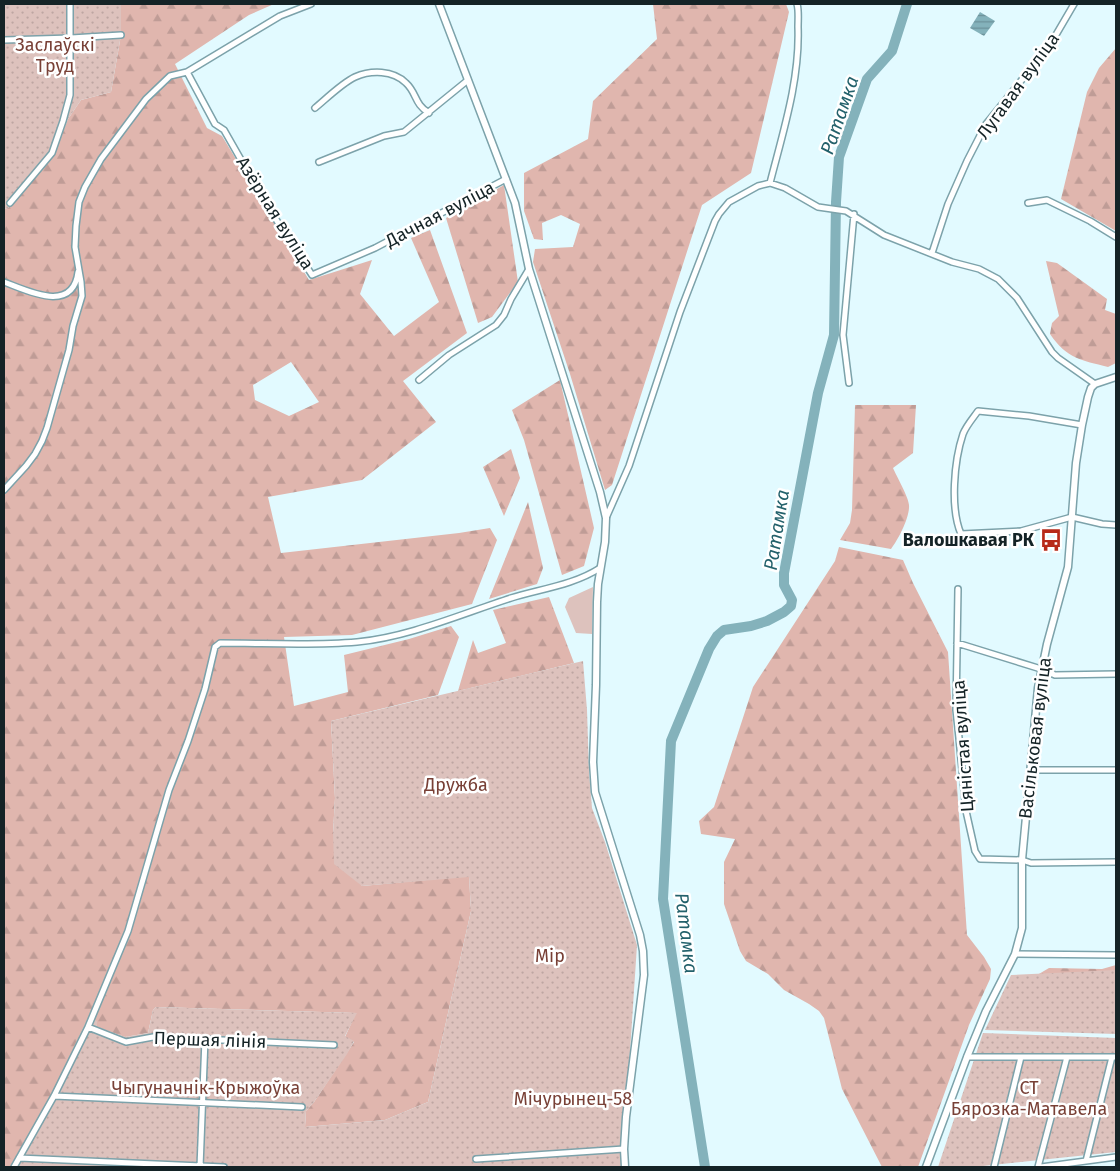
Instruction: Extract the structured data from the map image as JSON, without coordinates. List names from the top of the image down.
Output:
{
  "streets": {
    "street": [
      "Лугавая вуліца",
      "Азёрная вуліца",
      "Дачная вуліца",
      "Васільковая вуліца",
      "Цяністая вуліца",
      "Першая лінія"
    ]
  },
  "crossings": [
    ["Азёрная вуліца", "Дачная вуліца"],
    ["Васільковая вуліца", "Цяністая вуліца"]
  ],
  "water": ["Ратамка"],
  "parks": [
    "Заслаўскі Труд",
    "Дружба",
    "Мір",
    "Чыгуначнік-Крыжоўка",
    "СТ Бярозка-Матавела",
    "Мічурынец-58"
  ],
  "places": {
    "bus stop": ["Валошкавая РК"]
  }
}
